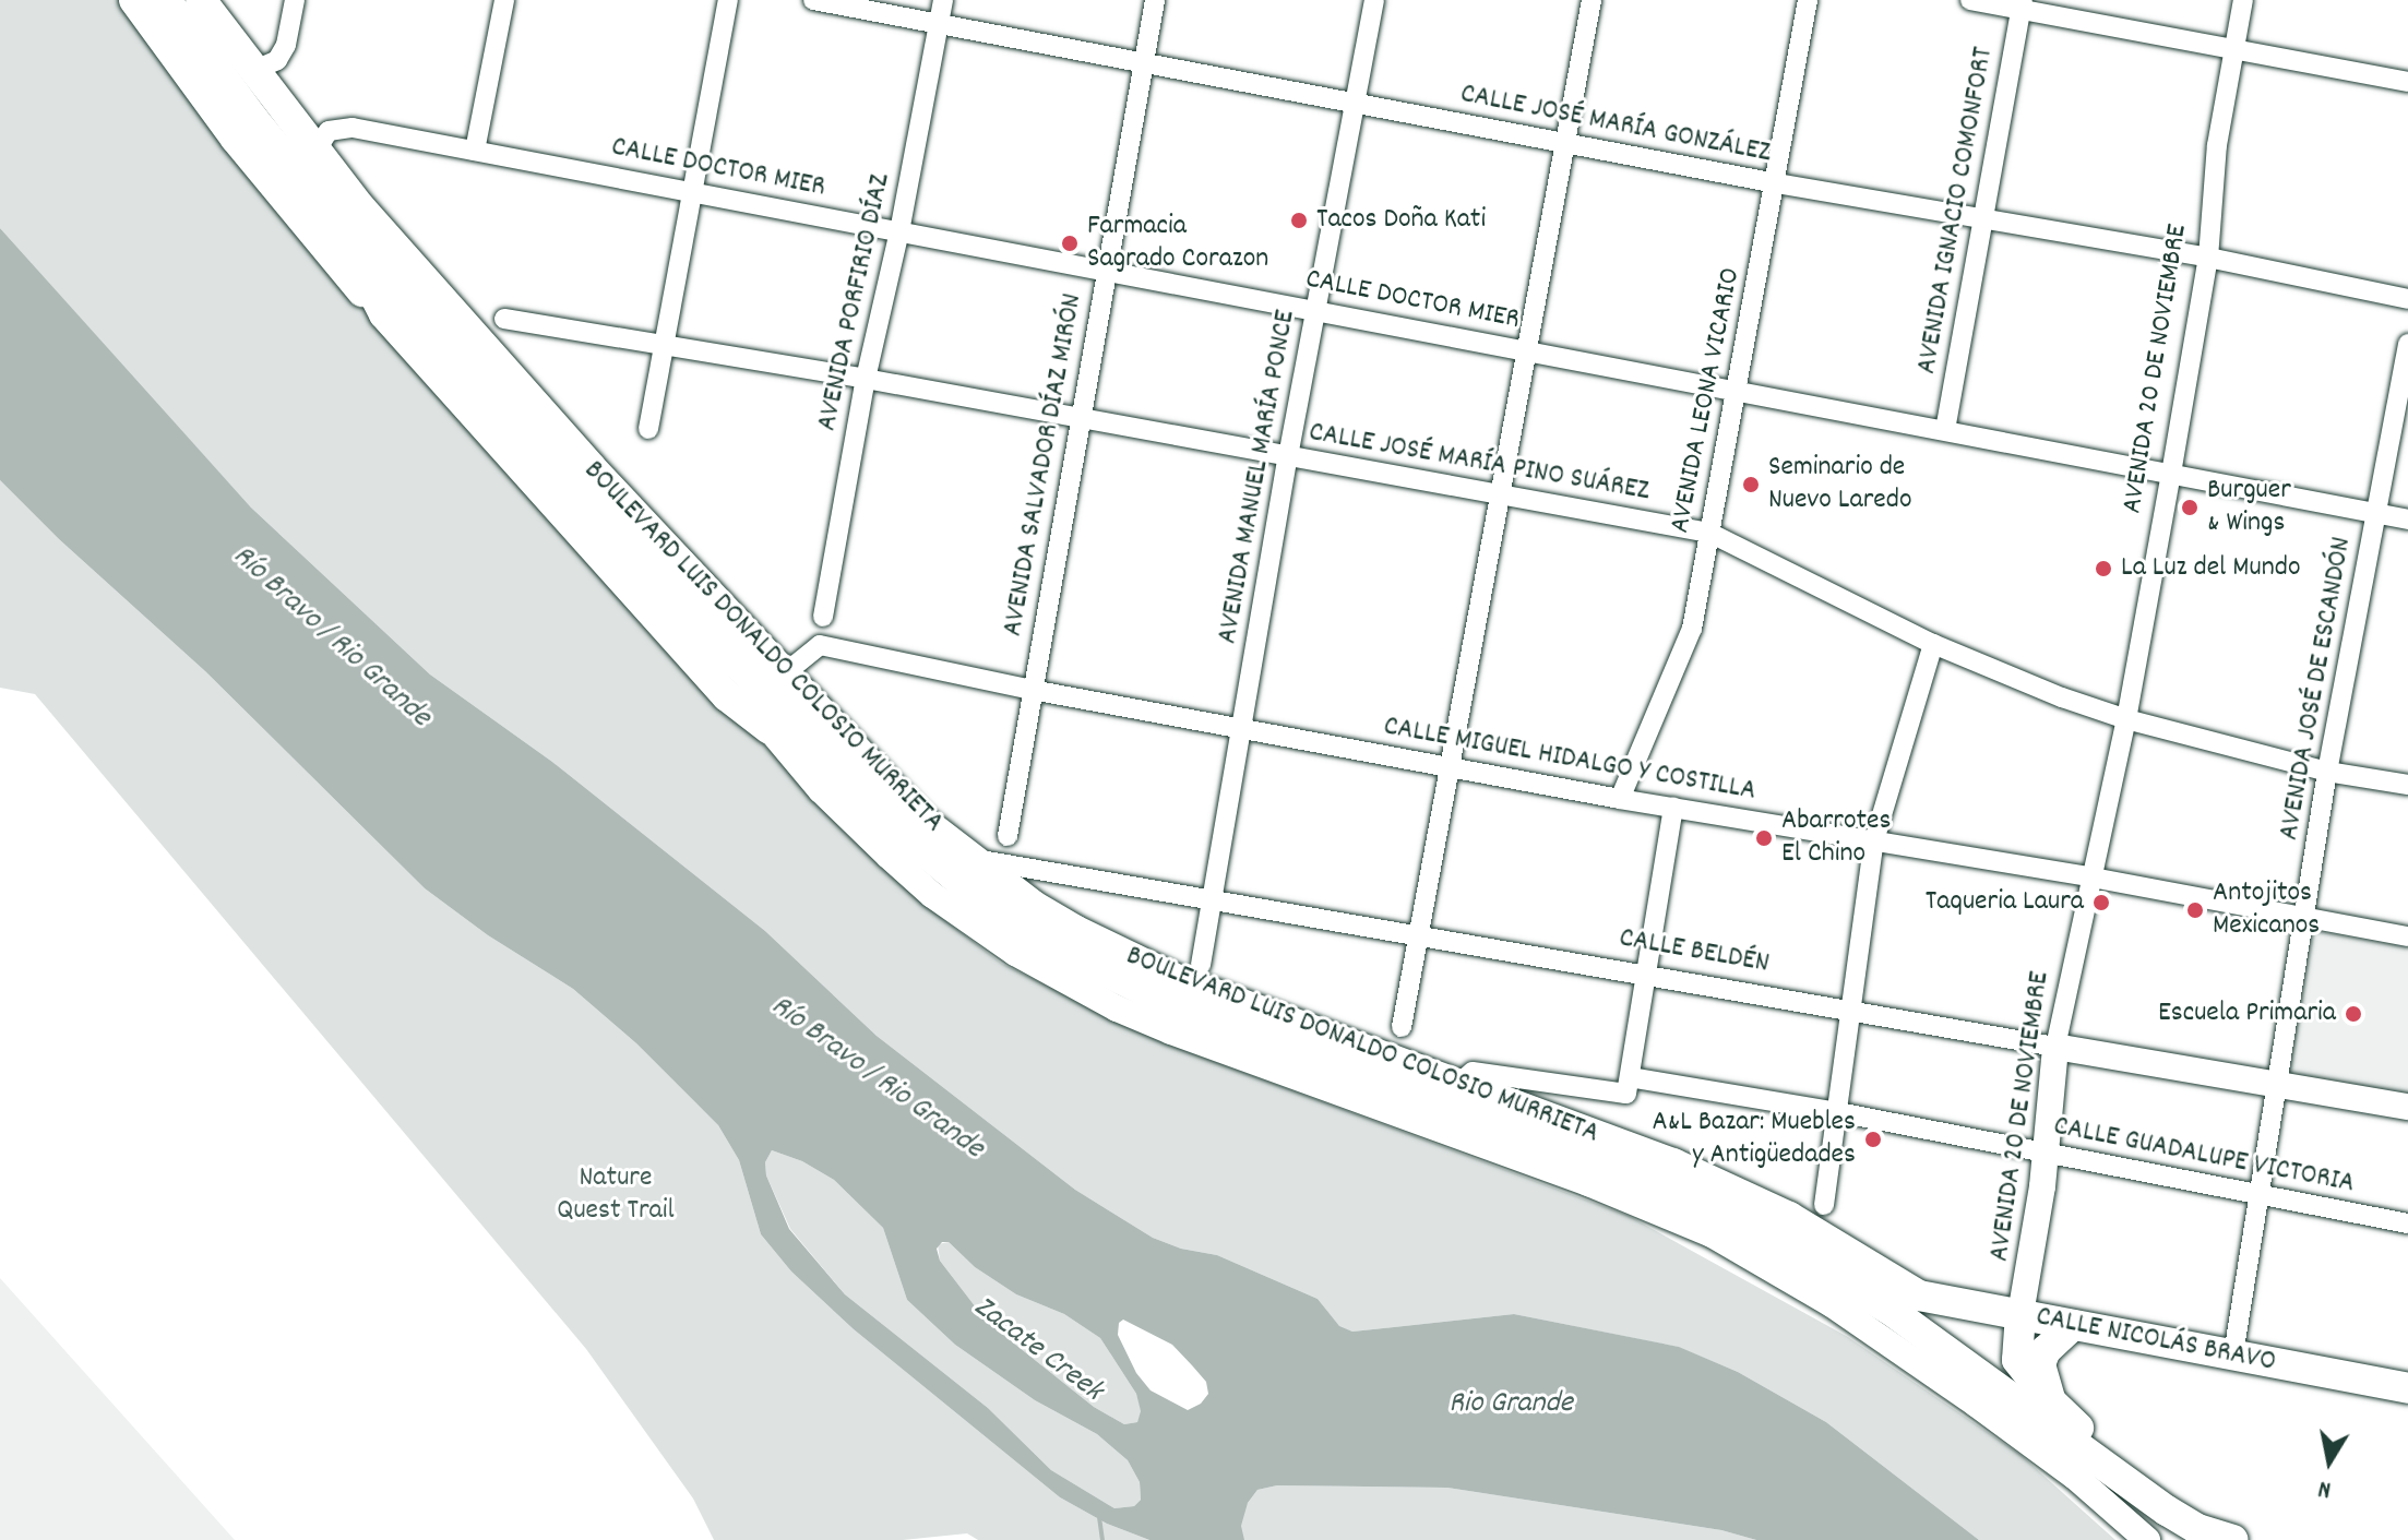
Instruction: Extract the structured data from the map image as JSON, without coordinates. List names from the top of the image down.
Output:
{
  "streets": {
    "highway": ["BOULEVARD LUIS DONALDO COLOSIO MURRIETA", "CALLE NICOLÁS BRAVO"],
    "main road": ["AVENIDA 20 DE NOVIEMBRE", "CALLE BELDÉN"],
    "street": [
      "CALLE JOSÉ MARÍA GONZÁLEZ",
      "CALLE DOCTOR MIER",
      "AVENIDA IGNACIO COMONFORT",
      "AVENIDA PORFIRIO DÍAZ",
      "AVENIDA LEONA VICARIO",
      "CALLE JOSÉ MARÍA PINO SUÁREZ",
      "AVENIDA SALVADOR DÍAZ MIRÓN",
      "AVENIDA MANUEL MARÍA PONCE",
      "AVENIDA JOSÉ DE ESCANDÓN",
      "CALLE MIGUEL HIDALGO Y COSTILLA",
      "CALLE GUADALUPE VICTORIA"
    ]
  },
  "crossings": [
    ["CALLE JOSÉ MARÍA GONZÁLEZ", "AVENIDA IGNACIO COMONFORT"],
    ["CALLE JOSÉ MARÍA GONZÁLEZ", "AVENIDA PORFIRIO DÍAZ"],
    ["CALLE JOSÉ MARÍA GONZÁLEZ", "AVENIDA 20 DE NOVIEMBRE"],
    ["CALLE JOSÉ MARÍA GONZÁLEZ", "AVENIDA LEONA VICARIO"],
    ["CALLE JOSÉ MARÍA GONZÁLEZ", "AVENIDA SALVADOR DÍAZ MIRÓN"],
    ["CALLE JOSÉ MARÍA GONZÁLEZ", "AVENIDA MANUEL MARÍA PONCE"],
    ["CALLE DOCTOR MIER", "AVENIDA IGNACIO COMONFORT"],
    ["CALLE DOCTOR MIER", "AVENIDA PORFIRIO DÍAZ"],
    ["CALLE DOCTOR MIER", "AVENIDA 20 DE NOVIEMBRE"],
    ["CALLE DOCTOR MIER", "AVENIDA LEONA VICARIO"],
    ["CALLE DOCTOR MIER", "AVENIDA SALVADOR DÍAZ MIRÓN"],
    ["CALLE DOCTOR MIER", "AVENIDA MANUEL MARÍA PONCE"],
    ["CALLE DOCTOR MIER", "BOULEVARD LUIS DONALDO COLOSIO MURRIETA"],
    ["CALLE DOCTOR MIER", "AVENIDA JOSÉ DE ESCANDÓN"],
    ["AVENIDA PORFIRIO DÍAZ", "CALLE JOSÉ MARÍA PINO SUÁREZ"],
    ["AVENIDA 20 DE NOVIEMBRE", "CALLE JOSÉ MARÍA PINO SUÁREZ"],
    ["AVENIDA 20 DE NOVIEMBRE", "CALLE MIGUEL HIDALGO Y COSTILLA"],
    ["AVENIDA 20 DE NOVIEMBRE", "CALLE BELDÉN"],
    ["AVENIDA 20 DE NOVIEMBRE", "CALLE GUADALUPE VICTORIA"],
    ["AVENIDA 20 DE NOVIEMBRE", "CALLE NICOLÁS BRAVO"],
    ["AVENIDA LEONA VICARIO", "CALLE JOSÉ MARÍA PINO SUÁREZ"],
    ["AVENIDA LEONA VICARIO", "CALLE MIGUEL HIDALGO Y COSTILLA"],
    ["CALLE JOSÉ MARÍA PINO SUÁREZ", "AVENIDA SALVADOR DÍAZ MIRÓN"],
    ["CALLE JOSÉ MARÍA PINO SUÁREZ", "AVENIDA MANUEL MARÍA PONCE"],
    ["CALLE JOSÉ MARÍA PINO SUÁREZ", "AVENIDA JOSÉ DE ESCANDÓN"],
    ["AVENIDA SALVADOR DÍAZ MIRÓN", "CALLE MIGUEL HIDALGO Y COSTILLA"],
    ["AVENIDA MANUEL MARÍA PONCE", "CALLE MIGUEL HIDALGO Y COSTILLA"],
    ["AVENIDA MANUEL MARÍA PONCE", "CALLE BELDÉN"],
    ["BOULEVARD LUIS DONALDO COLOSIO MURRIETA", "CALLE MIGUEL HIDALGO Y COSTILLA"],
    ["BOULEVARD LUIS DONALDO COLOSIO MURRIETA", "CALLE BELDÉN"],
    ["BOULEVARD LUIS DONALDO COLOSIO MURRIETA", "CALLE GUADALUPE VICTORIA"],
    ["BOULEVARD LUIS DONALDO COLOSIO MURRIETA", "CALLE NICOLÁS BRAVO"],
    ["AVENIDA JOSÉ DE ESCANDÓN", "CALLE MIGUEL HIDALGO Y COSTILLA"],
    ["AVENIDA JOSÉ DE ESCANDÓN", "CALLE BELDÉN"],
    ["AVENIDA JOSÉ DE ESCANDÓN", "CALLE GUADALUPE VICTORIA"],
    ["AVENIDA JOSÉ DE ESCANDÓN", "CALLE NICOLÁS BRAVO"]
  ],
  "water": ["Río Bravo / Rio Grande", "Zacate Creek", "Rio Grande"],
  "parks": ["Nature Quest Trail"],
  "places": [
    "Tacos Doña Kati",
    "Farmacia Sagrado Corazon",
    "Seminario de Nuevo Laredo",
    "Burguer & Wings",
    "La Luz del Mundo",
    "Abarrotes El Chino",
    "Taqueria Laura",
    "Antojitos Mexicanos",
    "Escuela Primaria",
    "A&L Bazar: Muebles y Antigüedades"
  ],
  "north": "bottom"
}
